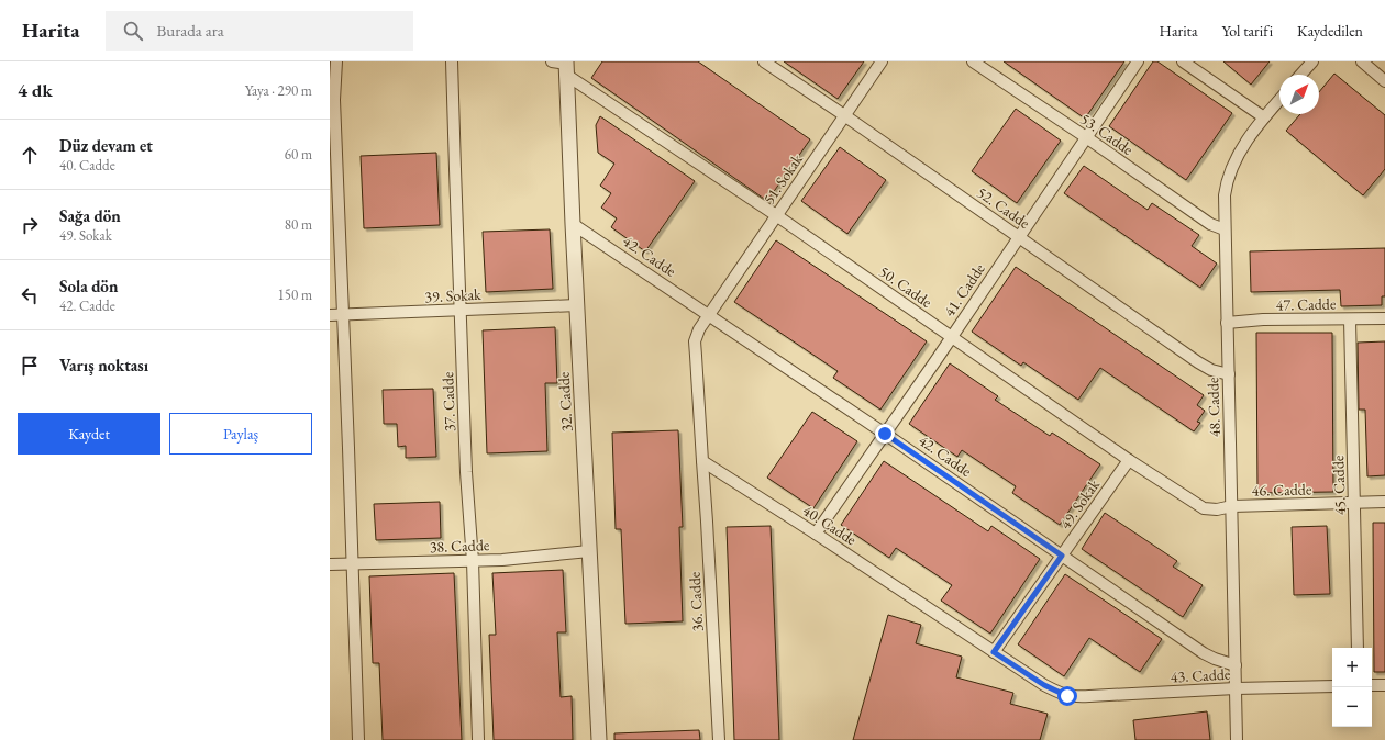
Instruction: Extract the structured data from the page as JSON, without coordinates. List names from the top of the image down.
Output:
{
  "streets": {
    "street": [
      "53. Cadde",
      "51. Sokak",
      "52. Cadde",
      "42. Cadde",
      "50. Cadde",
      "41. Cadde",
      "39. Sokak",
      "47. Cadde",
      "37. Cadde",
      "32. Cadde",
      "48. Cadde",
      "45. Cadde",
      "46. Cadde",
      "49. Sokak",
      "40. Cadde",
      "38. Cadde",
      "36. Cadde",
      "43. Cadde"
    ]
  },
  "crossings": [
    ["53. Cadde", "41. Cadde"],
    ["53. Cadde", "48. Cadde"],
    ["51. Sokak", "52. Cadde"],
    ["51. Sokak", "42. Cadde"],
    ["51. Sokak", "50. Cadde"],
    ["52. Cadde", "41. Cadde"],
    ["52. Cadde", "48. Cadde"],
    ["42. Cadde", "41. Cadde"],
    ["42. Cadde", "32. Cadde"],
    ["42. Cadde", "48. Cadde"],
    ["42. Cadde", "49. Sokak"],
    ["50. Cadde", "41. Cadde"],
    ["50. Cadde", "32. Cadde"],
    ["50. Cadde", "48. Cadde"],
    ["50. Cadde", "46. Cadde"],
    ["50. Cadde", "49. Sokak"],
    ["41. Cadde", "40. Cadde"],
    ["39. Sokak", "37. Cadde"],
    ["39. Sokak", "32. Cadde"],
    ["47. Cadde", "48. Cadde"],
    ["47. Cadde", "45. Cadde"],
    ["37. Cadde", "38. Cadde"],
    ["32. Cadde", "38. Cadde"],
    ["48. Cadde", "46. Cadde"],
    ["48. Cadde", "43. Cadde"],
    ["45. Cadde", "46. Cadde"],
    ["49. Sokak", "40. Cadde"],
    ["40. Cadde", "36. Cadde"],
    ["40. Cadde", "43. Cadde"]
  ],
  "north": "top right",
  "page": {
    "header": "Harita",
    "search": "Burada ara",
    "nav": ["Harita", "Yol tarifi", "Kaydedilen"],
    "heading": ["4 dk", "Yaya · 290 m"],
    "list": [
      ["Düz devam et", "40. Cadde", "60 m"],
      ["Sağa dön", "49. Sokak", "80 m"],
      ["Sola dön", "42. Cadde", "150 m"],
      "Varış noktası"
    ],
    "buttons": ["Kaydet", "Paylaş"],
    "map_buttons": ["+", "−"]
  }
}
